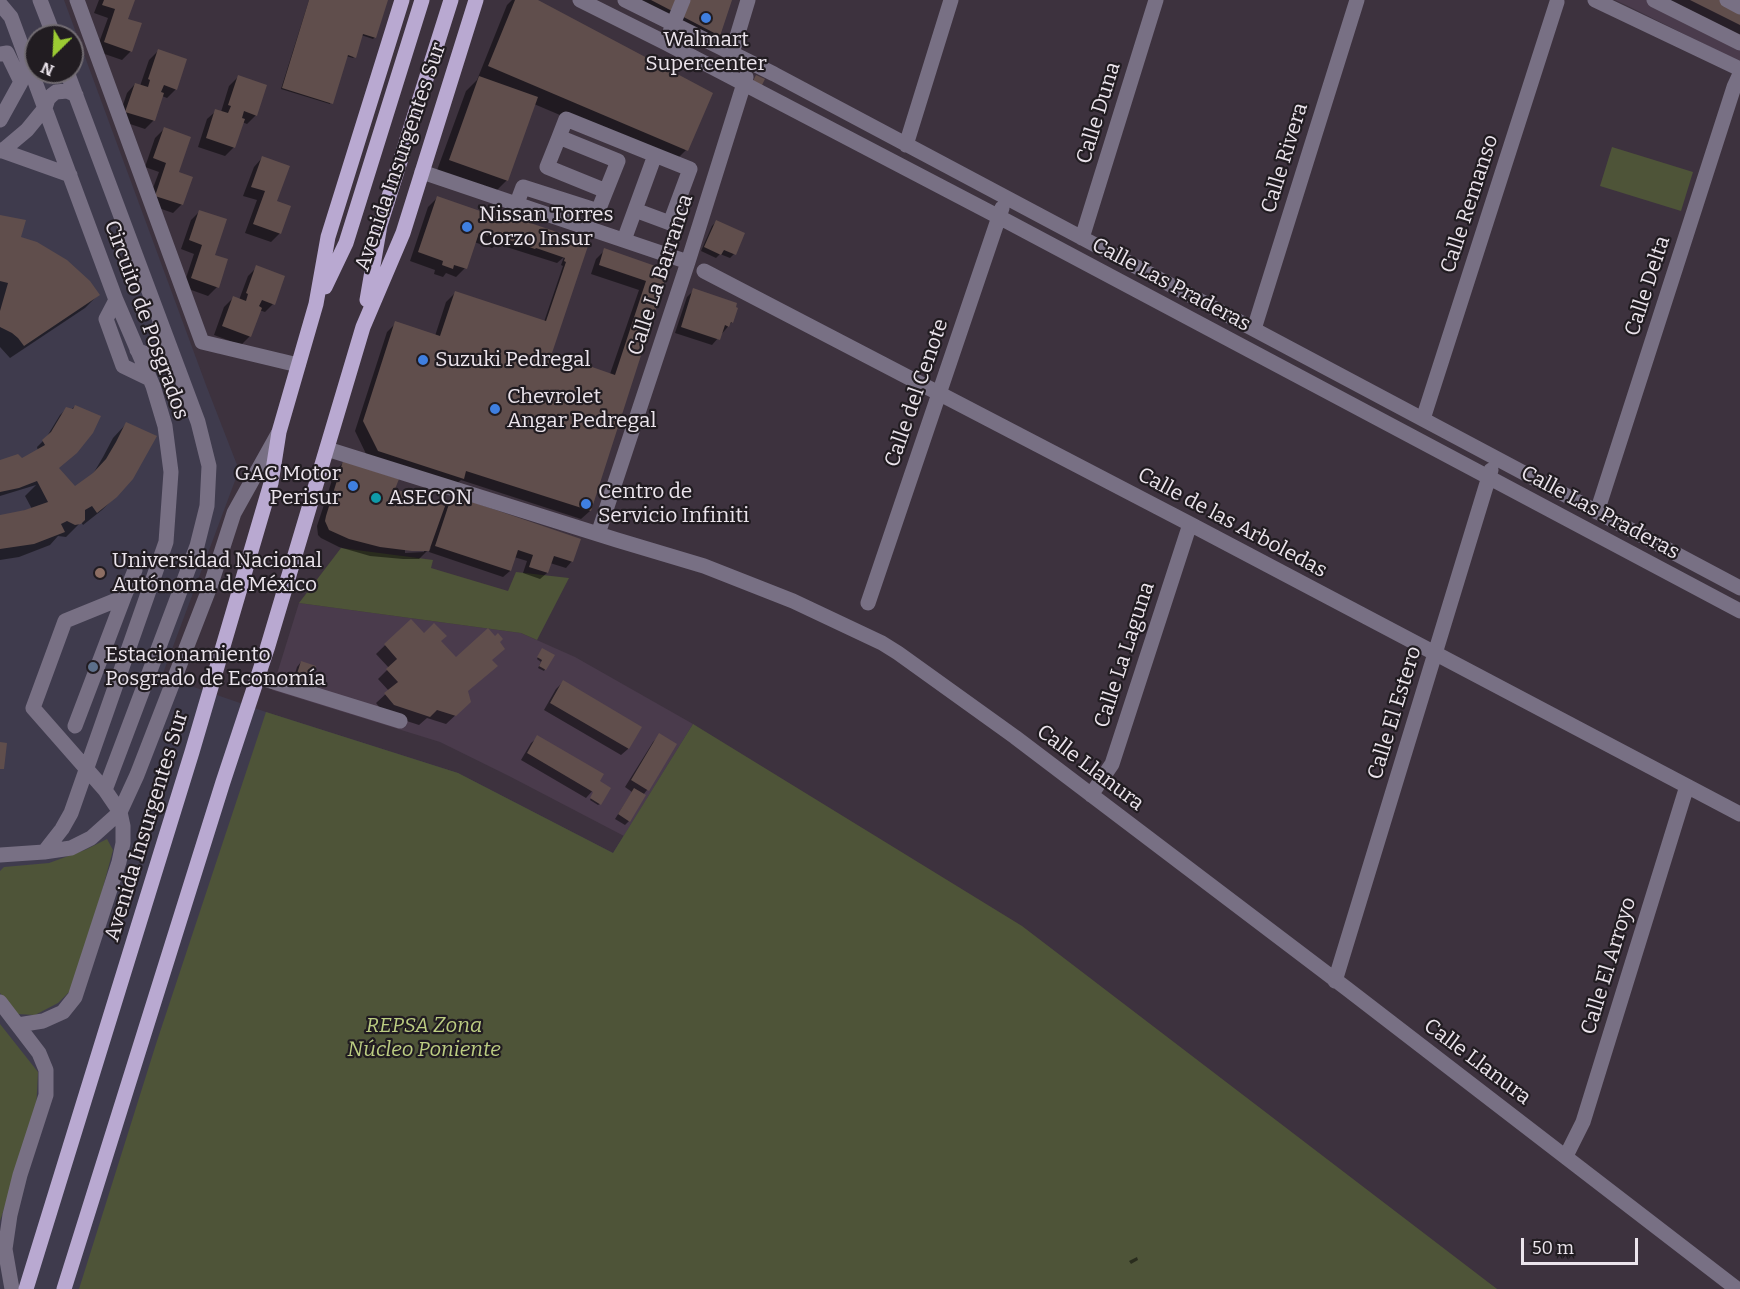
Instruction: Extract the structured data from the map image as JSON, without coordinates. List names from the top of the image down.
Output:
{
  "streets": {
    "main road": ["Avenida Insurgentes Sur"],
    "street": [
      "Calle Duna",
      "Calle Rivera",
      "Calle Remanso",
      "Calle La Barranca",
      "Calle Las Praderas",
      "Calle Delta",
      "Circuito de Posgrados",
      "Calle del Cenote",
      "Calle de las Arboledas",
      "Calle La Laguna",
      "Calle El Estero",
      "Calle Llanura",
      "Calle El Arroyo"
    ]
  },
  "crossings": [
    ["Calle Duna", "Calle Las Praderas"],
    ["Avenida Insurgentes Sur", "Calle Llanura"],
    ["Calle Rivera", "Calle Las Praderas"],
    ["Calle Remanso", "Calle Las Praderas"],
    ["Calle La Barranca", "Calle Las Praderas"],
    ["Calle La Barranca", "Calle Llanura"],
    ["Calle Las Praderas", "Calle Delta"],
    ["Calle Las Praderas", "Calle del Cenote"],
    ["Calle Las Praderas", "Calle El Estero"],
    ["Calle del Cenote", "Calle de las Arboledas"],
    ["Calle de las Arboledas", "Calle La Laguna"],
    ["Calle de las Arboledas", "Calle El Estero"],
    ["Calle de las Arboledas", "Calle El Arroyo"],
    ["Calle La Laguna", "Calle Llanura"],
    ["Calle El Estero", "Calle Llanura"],
    ["Calle Llanura", "Calle El Arroyo"]
  ],
  "parks": ["REPSA Zona Núcleo Poniente"],
  "places": [
    "Walmart Supercenter",
    "Nissan Torres Corzo Insur",
    "Suzuki Pedregal",
    "Chevrolet Angar Pedregal",
    "GAC Motor Perisur",
    "ASECON",
    "Centro de Servicio Infiniti",
    "Universidad Nacional Autónoma de México",
    "Estacionamiento Posgrado de Economía"
  ],
  "scale_bar": "50 m",
  "north": "bottom left"
}
